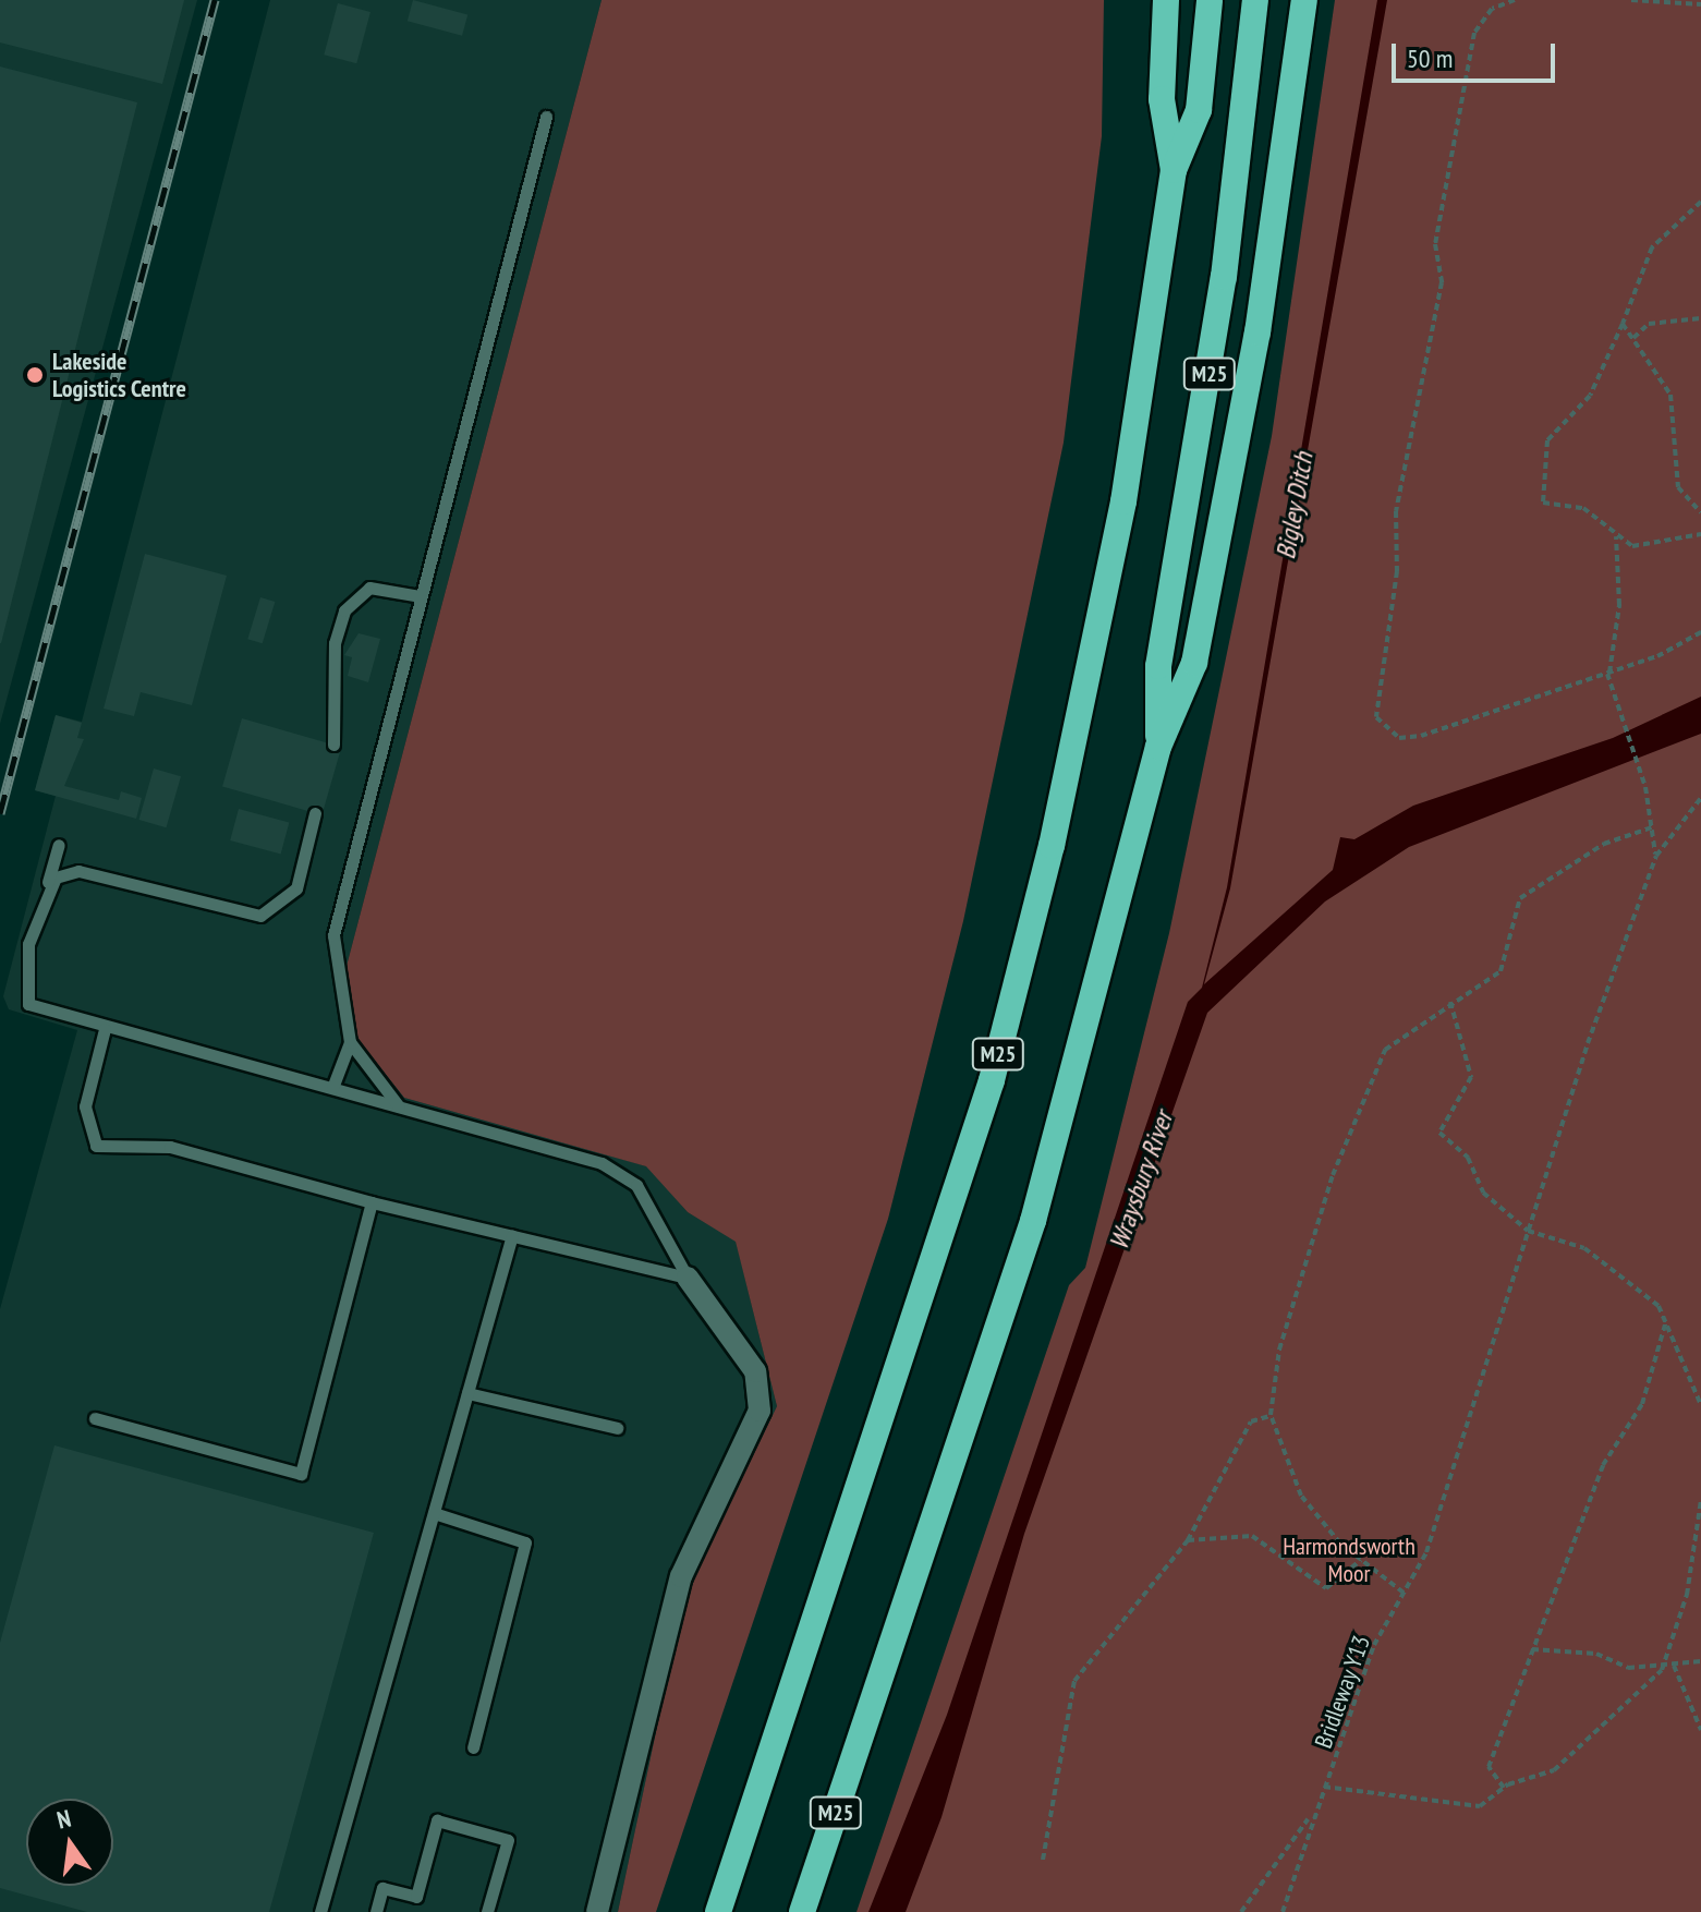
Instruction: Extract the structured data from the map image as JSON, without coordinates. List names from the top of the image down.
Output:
{
  "streets": {
    "highway": ["M25"],
    "path": ["Bridleway Y13"]
  },
  "water": ["Bigley Ditch", "Wraysbury River"],
  "parks": ["Harmondsworth Moor"],
  "places": ["Lakeside Logistics Centre"],
  "scale_bar": "50 m",
  "north": "top"
}
